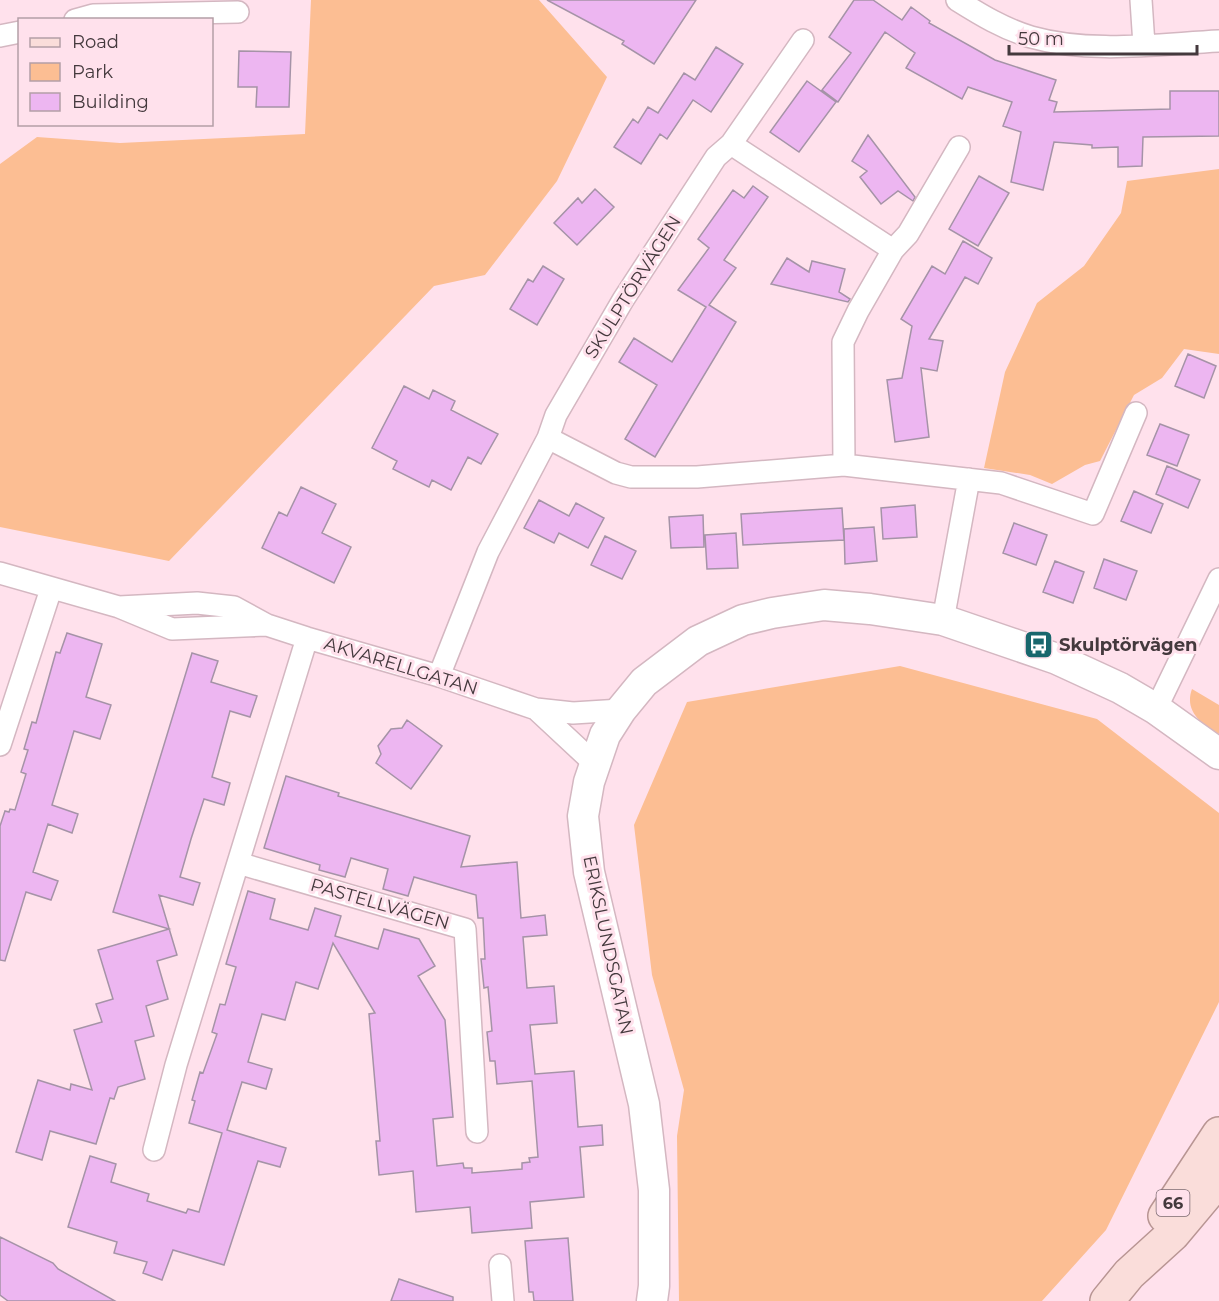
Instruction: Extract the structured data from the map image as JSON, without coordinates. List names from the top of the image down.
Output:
{
  "streets": {
    "main road": ["66"],
    "street": [
      "SKULPTÖRVÄGEN",
      "AKVARELLGATAN",
      "PASTELLVÄGEN",
      "ERIKSLUNDSGATAN"
    ]
  },
  "crossings": [
    ["SKULPTÖRVÄGEN", "AKVARELLGATAN"],
    ["AKVARELLGATAN", "ERIKSLUNDSGATAN"]
  ],
  "places": {
    "bus stop": ["Skulptörvägen"]
  },
  "legend": ["Road", "Park", "Building"],
  "scale_bar": "50 m"
}
